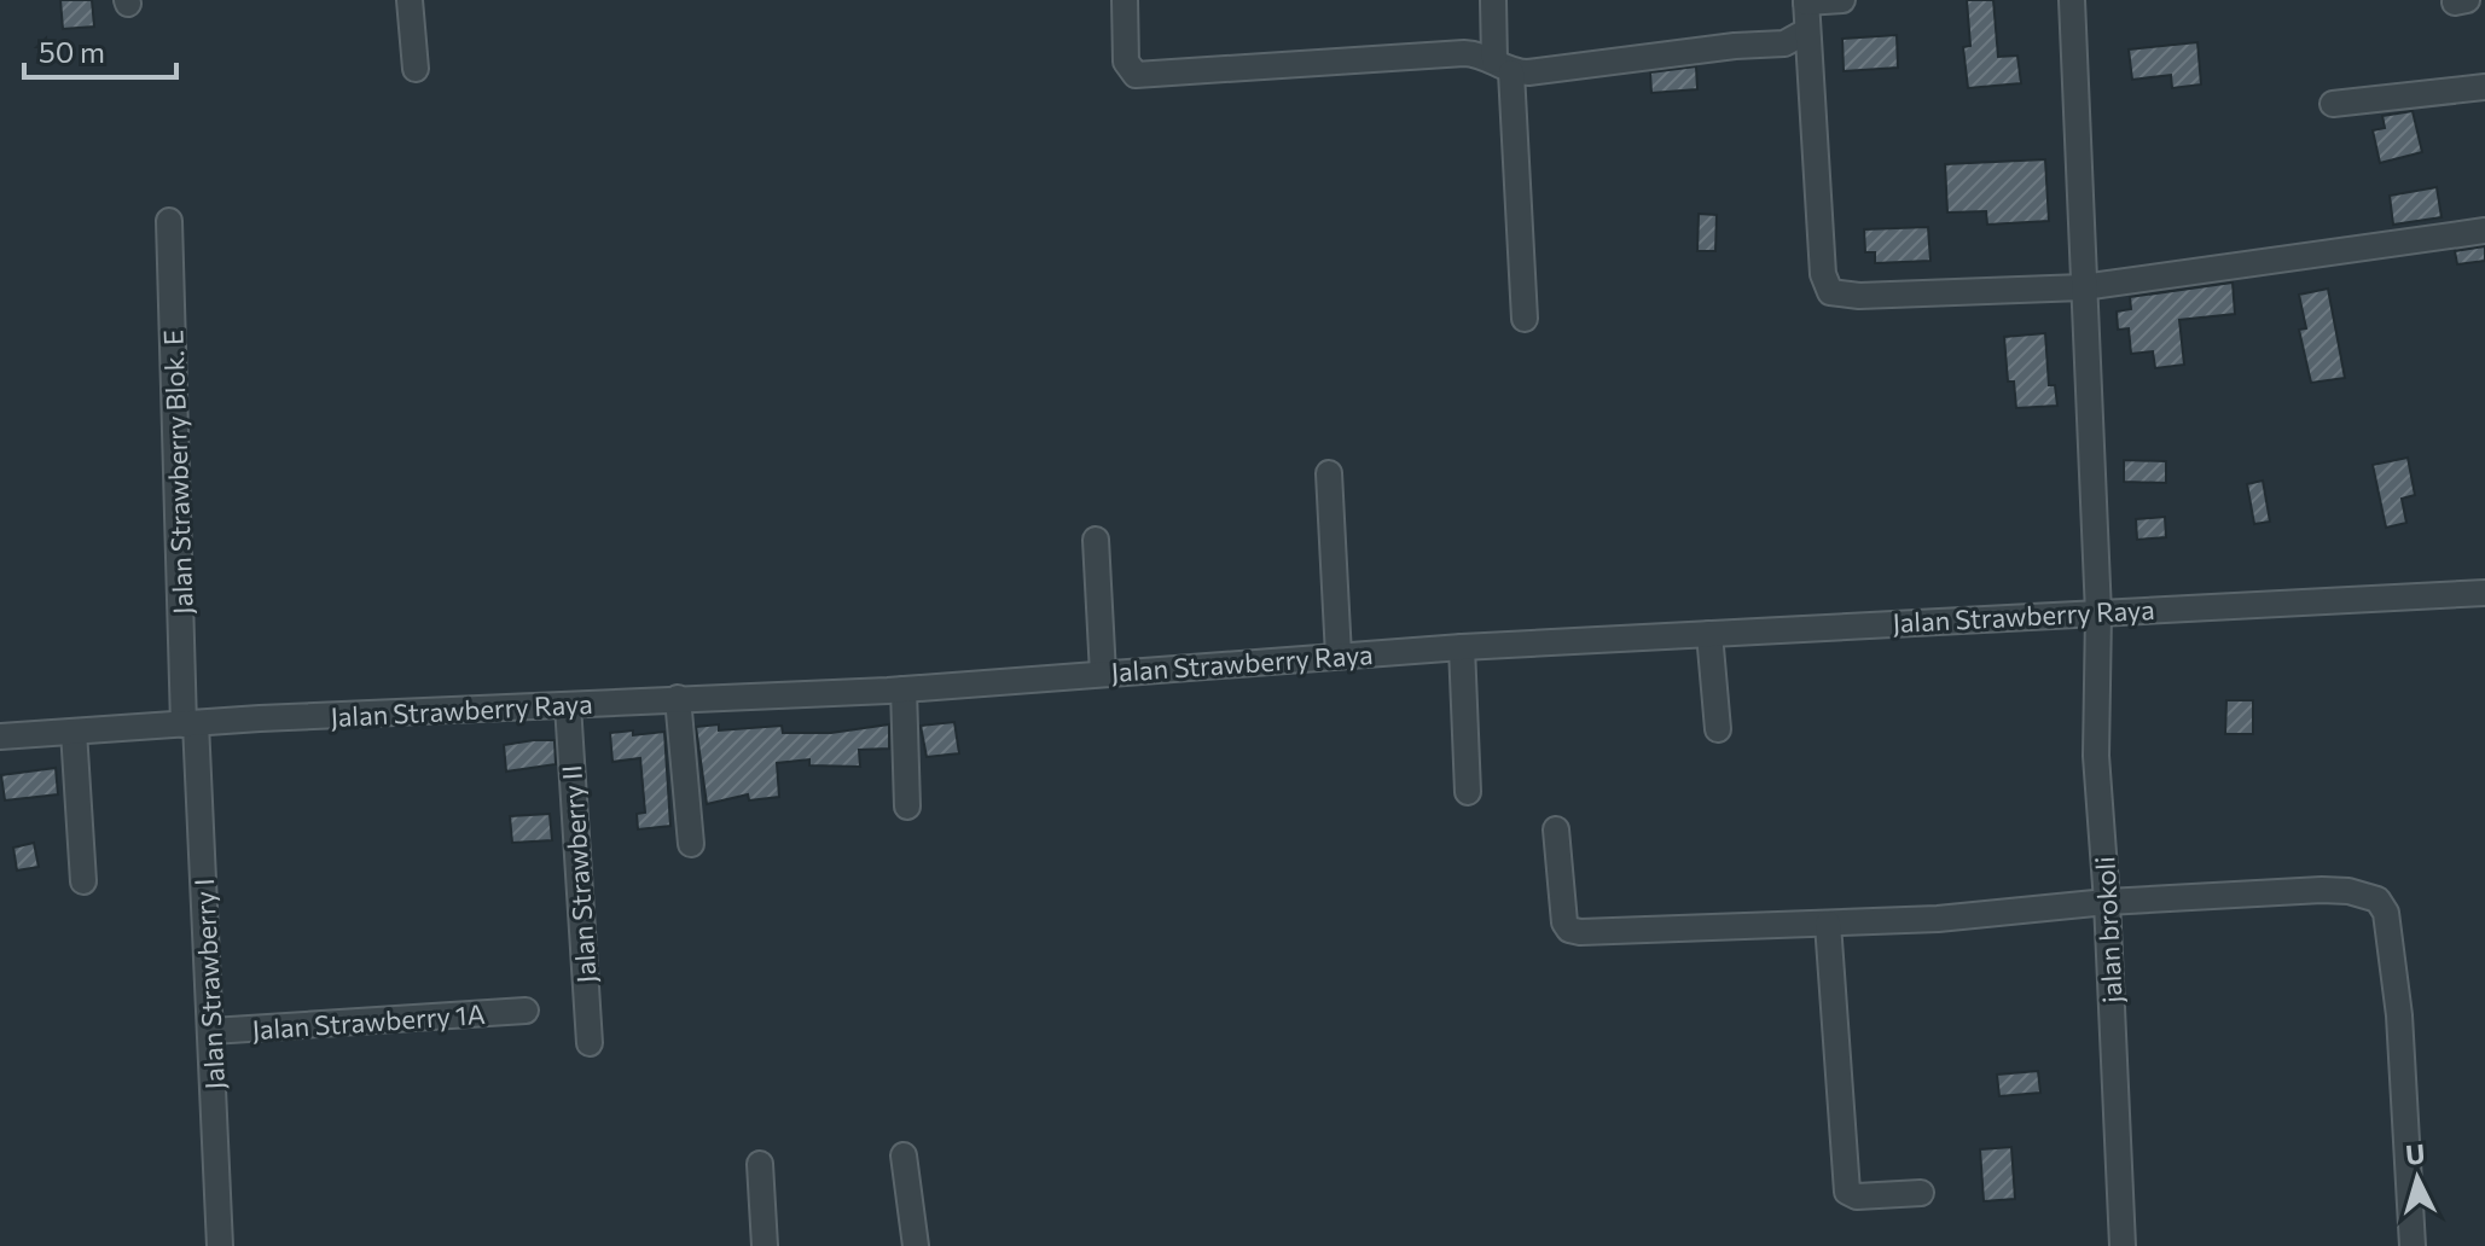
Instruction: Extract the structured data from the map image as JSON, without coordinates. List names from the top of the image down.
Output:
{
  "streets": {
    "street": [
      "Jalan Strawberry Blok. E",
      "Jalan Strawberry Raya",
      "Jalan Strawberry II",
      "jalan brokoli",
      "Jalan Strawberry I",
      "Jalan Strawberry 1A"
    ]
  },
  "crossings": [
    ["Jalan Strawberry Blok. E", "Jalan Strawberry Raya"],
    ["Jalan Strawberry Blok. E", "Jalan Strawberry I"],
    ["Jalan Strawberry Raya", "Jalan Strawberry II"],
    ["Jalan Strawberry Raya", "jalan brokoli"],
    ["Jalan Strawberry Raya", "Jalan Strawberry I"],
    ["Jalan Strawberry I", "Jalan Strawberry 1A"]
  ],
  "scale_bar": "50 m",
  "north": "top"
}
